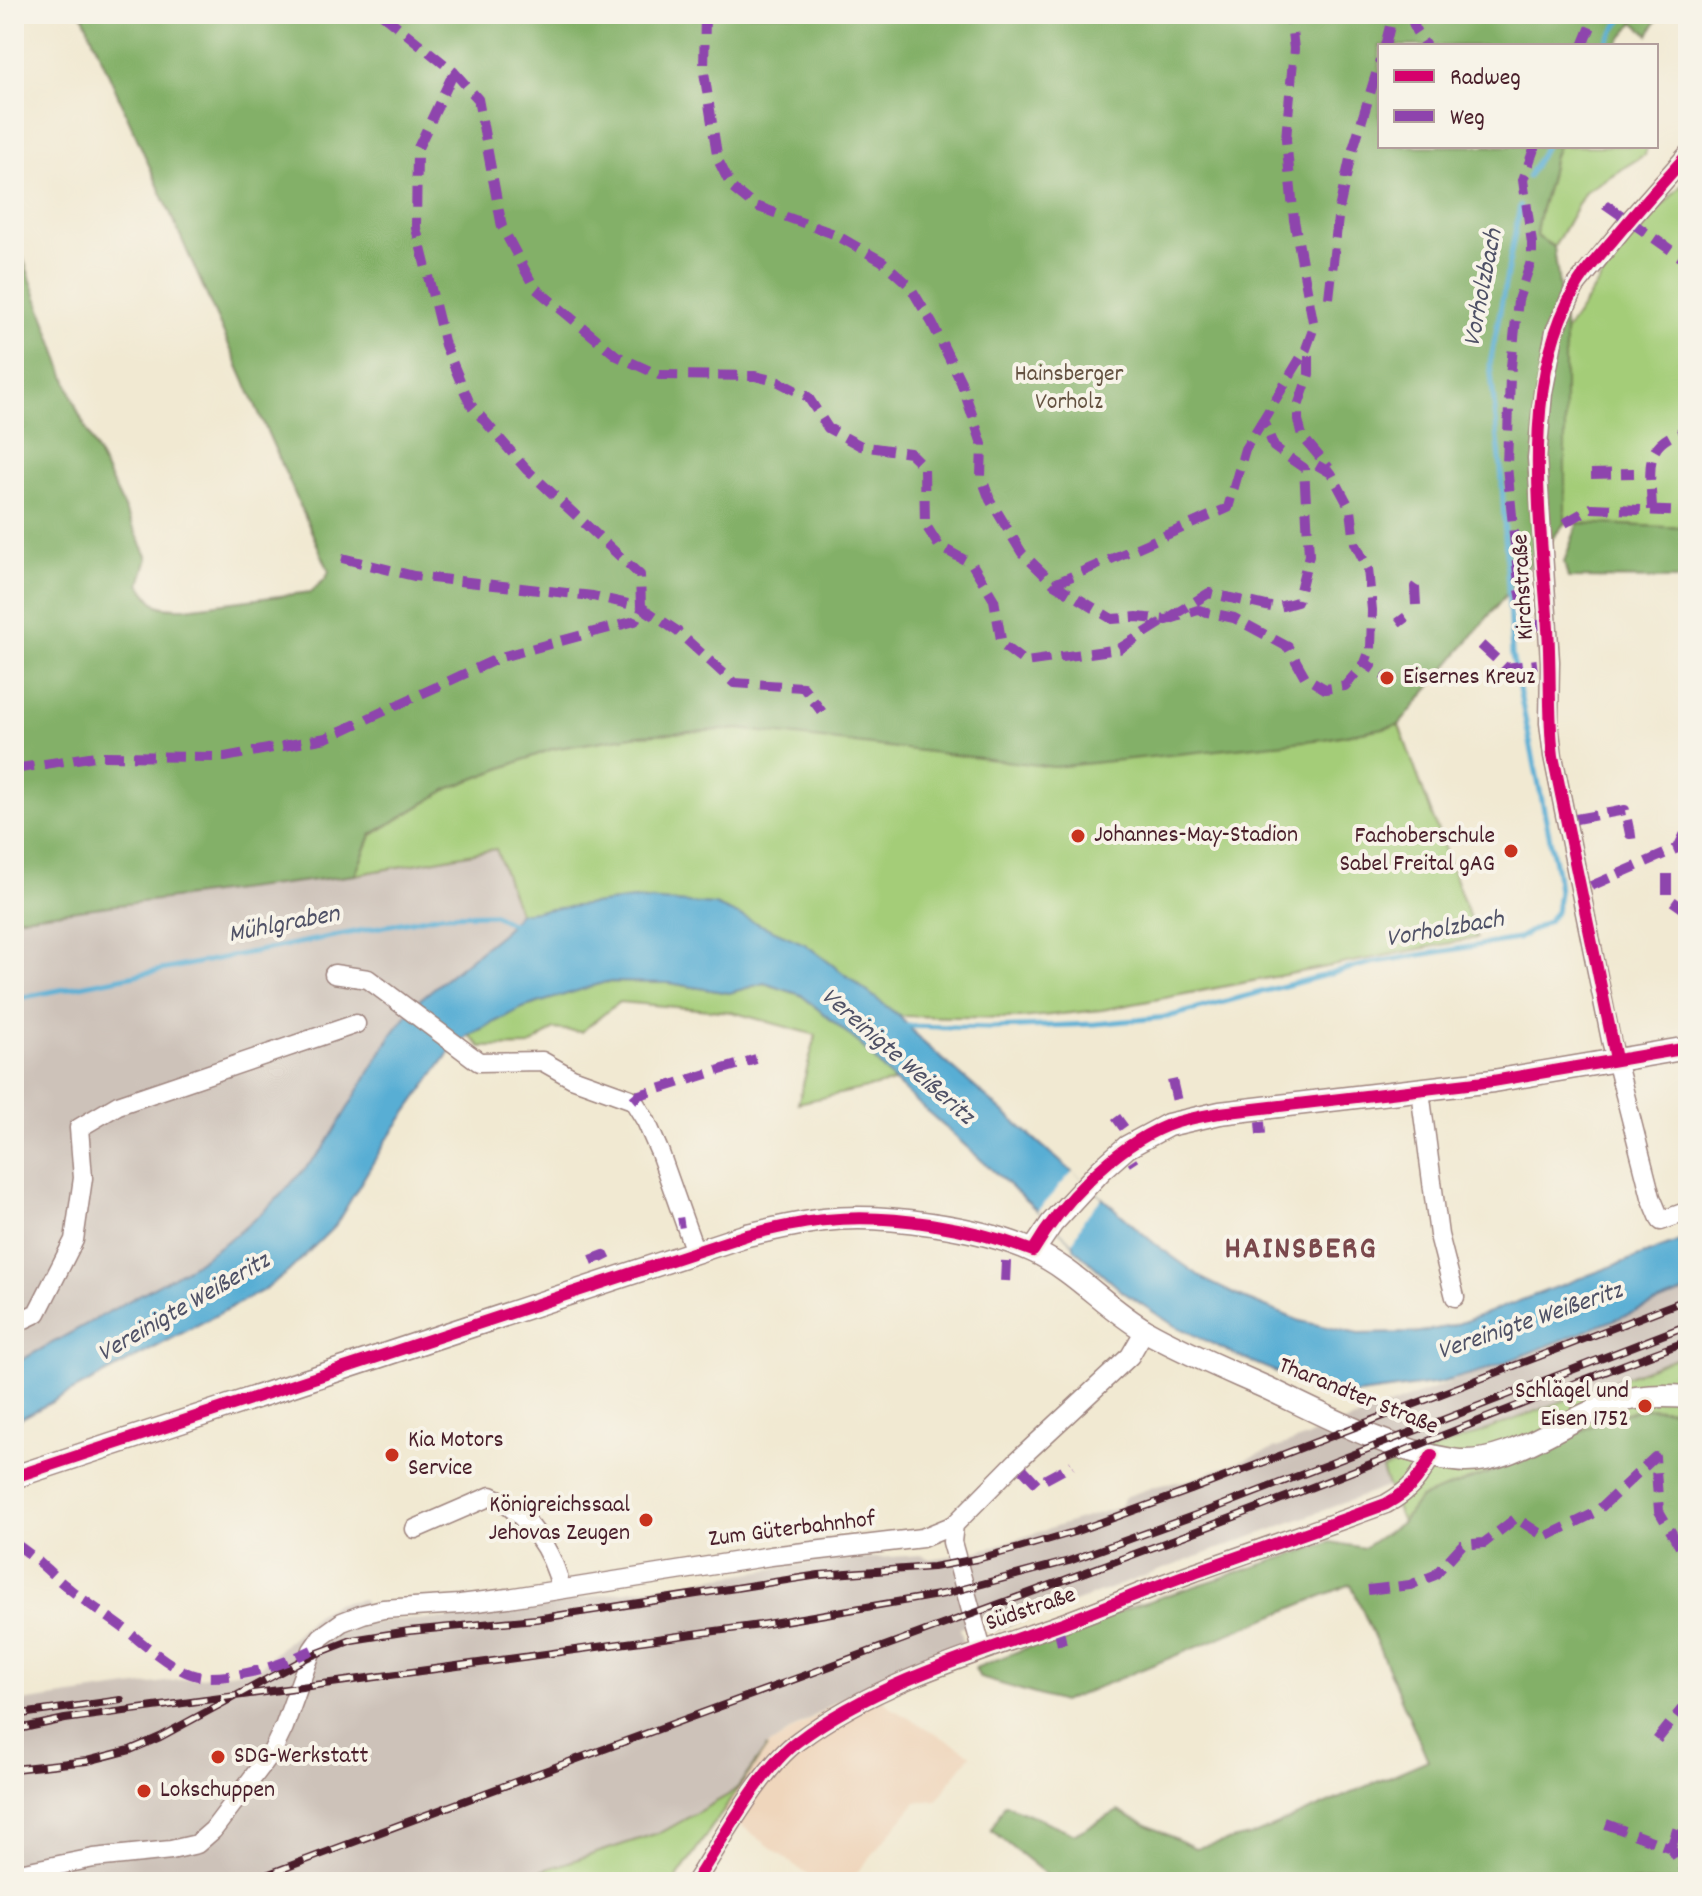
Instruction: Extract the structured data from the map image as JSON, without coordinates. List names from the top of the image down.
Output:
{
  "streets": {
    "main road": ["Tharandter Straße"],
    "street": ["Kirchstraße", "Zum Güterbahnhof", "Südstraße"]
  },
  "crossings": [
    ["Tharandter Straße", "Zum Güterbahnhof"],
    ["Tharandter Straße", "Südstraße"]
  ],
  "districts": ["HAINSBERG"],
  "water": ["Vorholzbach", "Mühlgraben", "Vereinigte Weißeritz"],
  "parks": ["Hainsberger Vorholz"],
  "places": [
    "Eisernes Kreuz",
    "Johannes-May-Stadion",
    "Fachoberschule Sabel Freital gAG",
    "Schlägel und Eisen 1752",
    "Kia Motors Service",
    "Königreichssaal Jehovas Zeugen",
    "SDG-Werkstatt",
    "Lokschuppen"
  ],
  "legend": ["Radweg", "Weg"]
}
